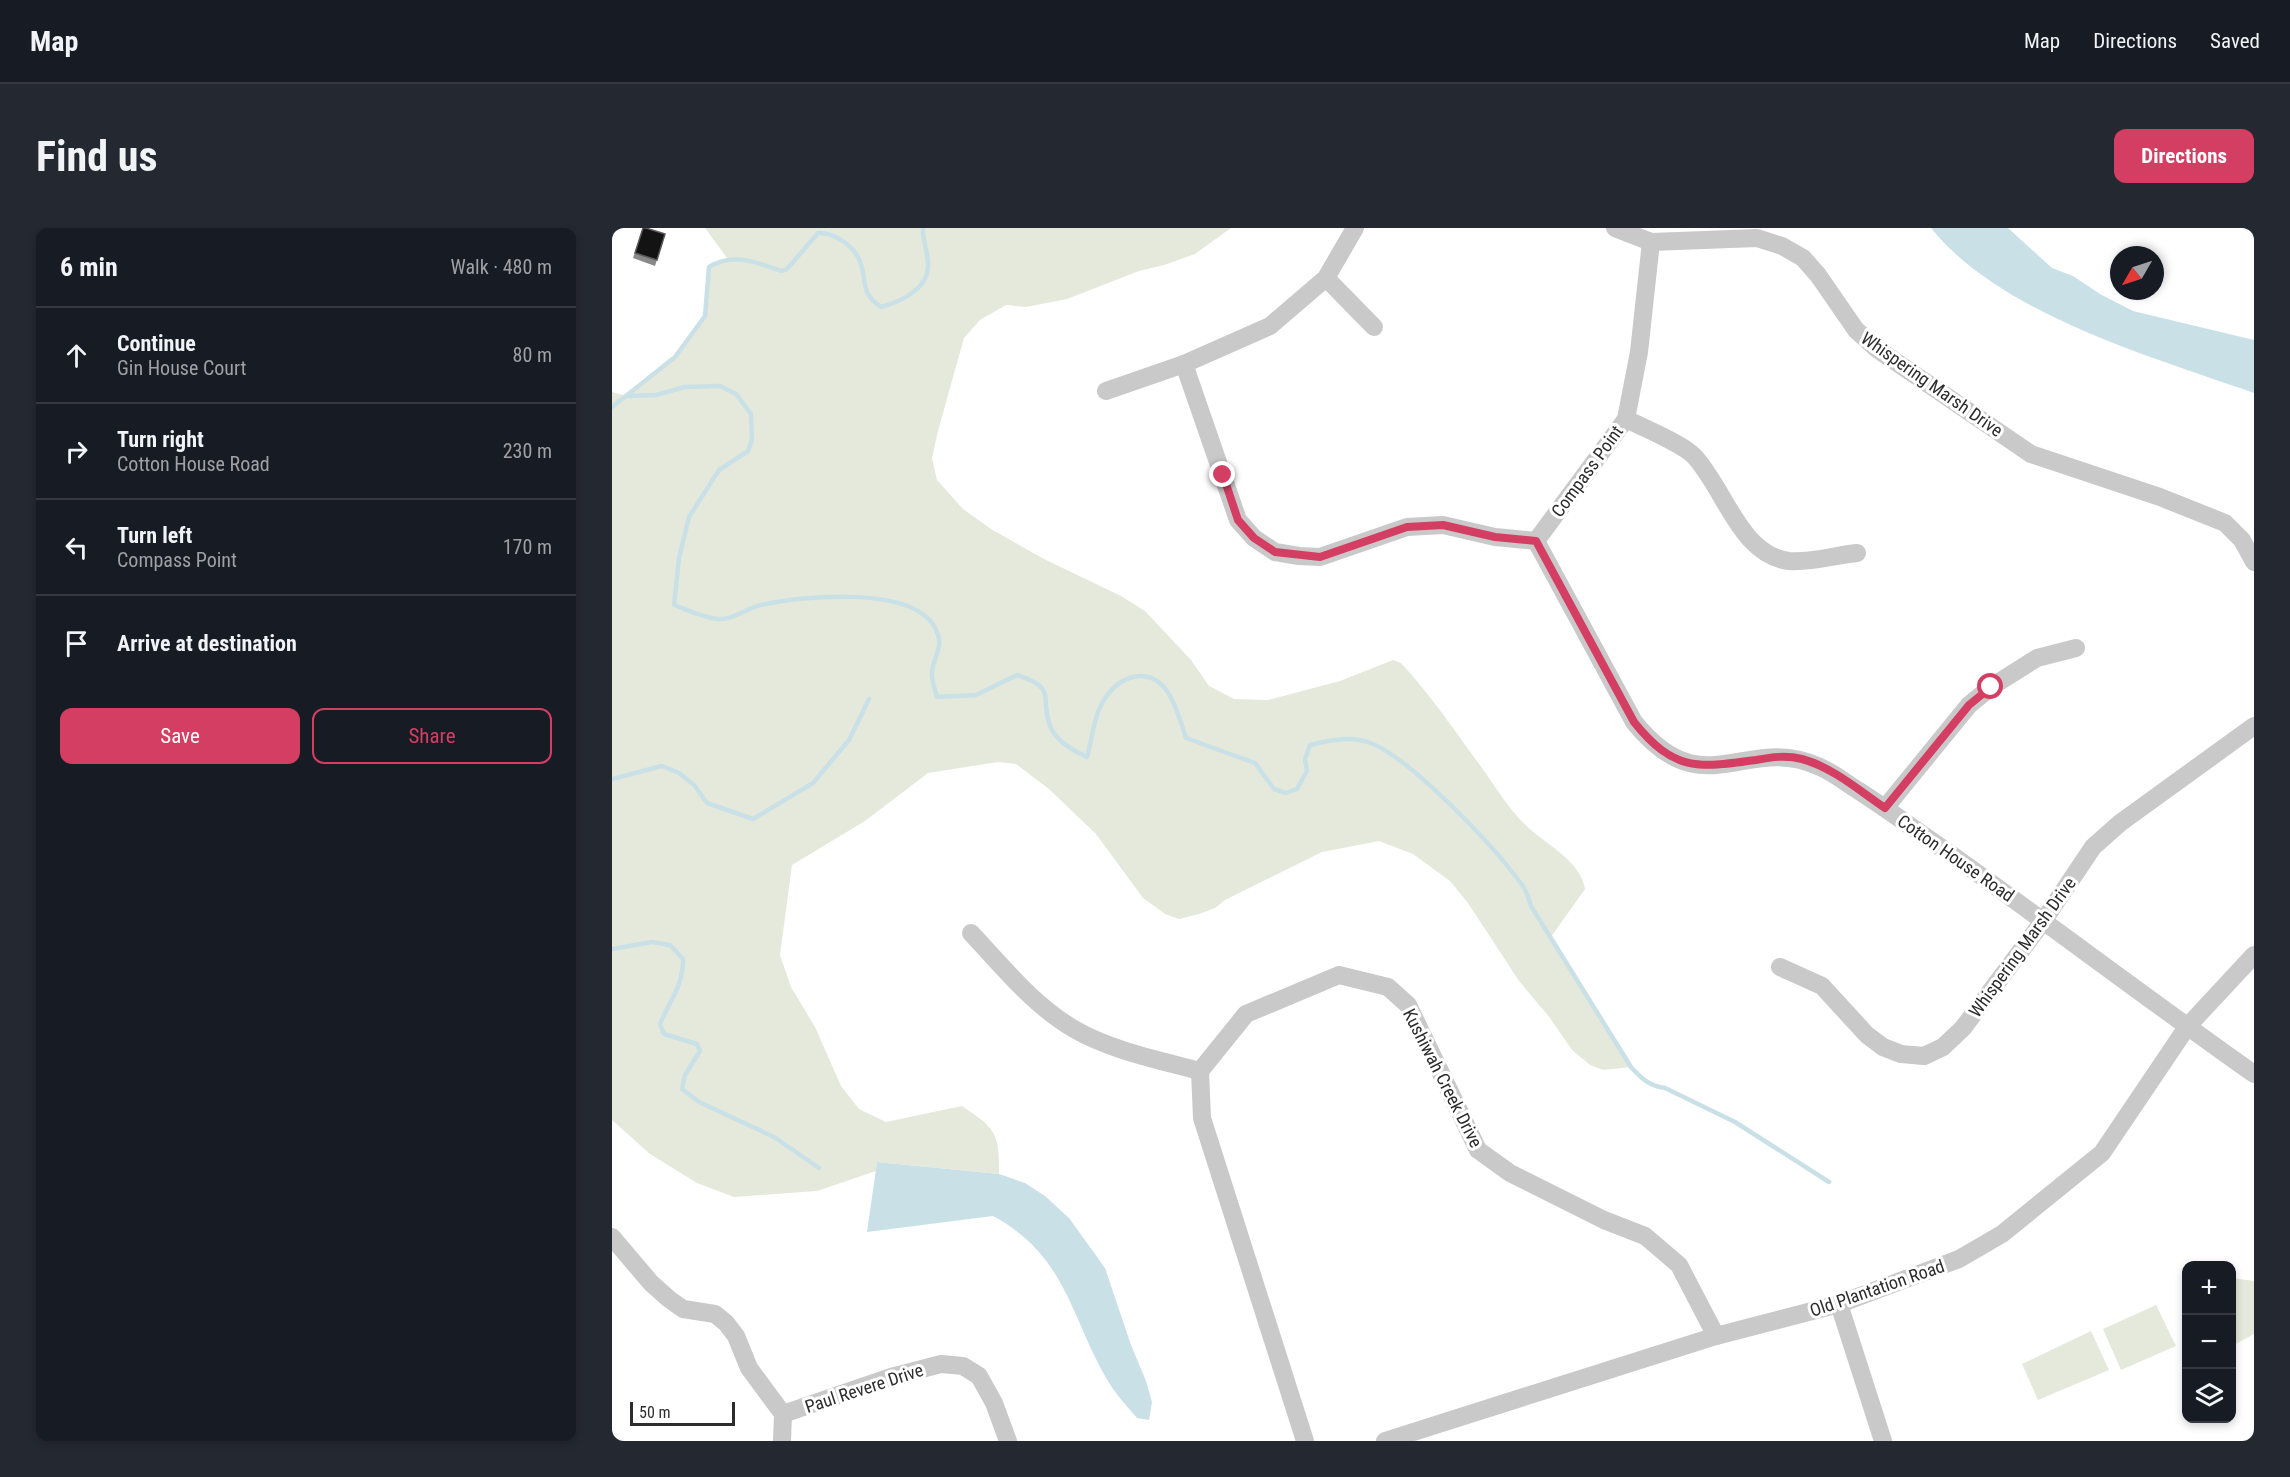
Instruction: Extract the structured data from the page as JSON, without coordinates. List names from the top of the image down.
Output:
{
  "streets": {
    "street": [
      "Whispering Marsh Drive",
      "Compass Point",
      "Cotton House Road",
      "Kushiwah Creek Drive",
      "Old Plantation Road",
      "Paul Revere Drive"
    ]
  },
  "crossings": [
    ["Whispering Marsh Drive", "Compass Point"],
    ["Whispering Marsh Drive", "Cotton House Road"],
    ["Compass Point", "Cotton House Road"],
    ["Cotton House Road", "Old Plantation Road"],
    ["Kushiwah Creek Drive", "Old Plantation Road"]
  ],
  "scale_bar": "50 m",
  "north": "bottom left",
  "page": {
    "header": "Map",
    "nav": ["Map", "Directions", "Saved"],
    "buttons": [
      "Directions",
      ["Save", "Share"]
    ],
    "title": "Find us",
    "heading": ["6 min", "Walk · 480 m"],
    "list": [
      ["Continue", "Gin House Court", "80 m"],
      ["Turn right", "Cotton House Road", "230 m"],
      ["Turn left", "Compass Point", "170 m"],
      "Arrive at destination"
    ],
    "map_buttons": ["+", "−"],
    "scale": "50 m"
  }
}
